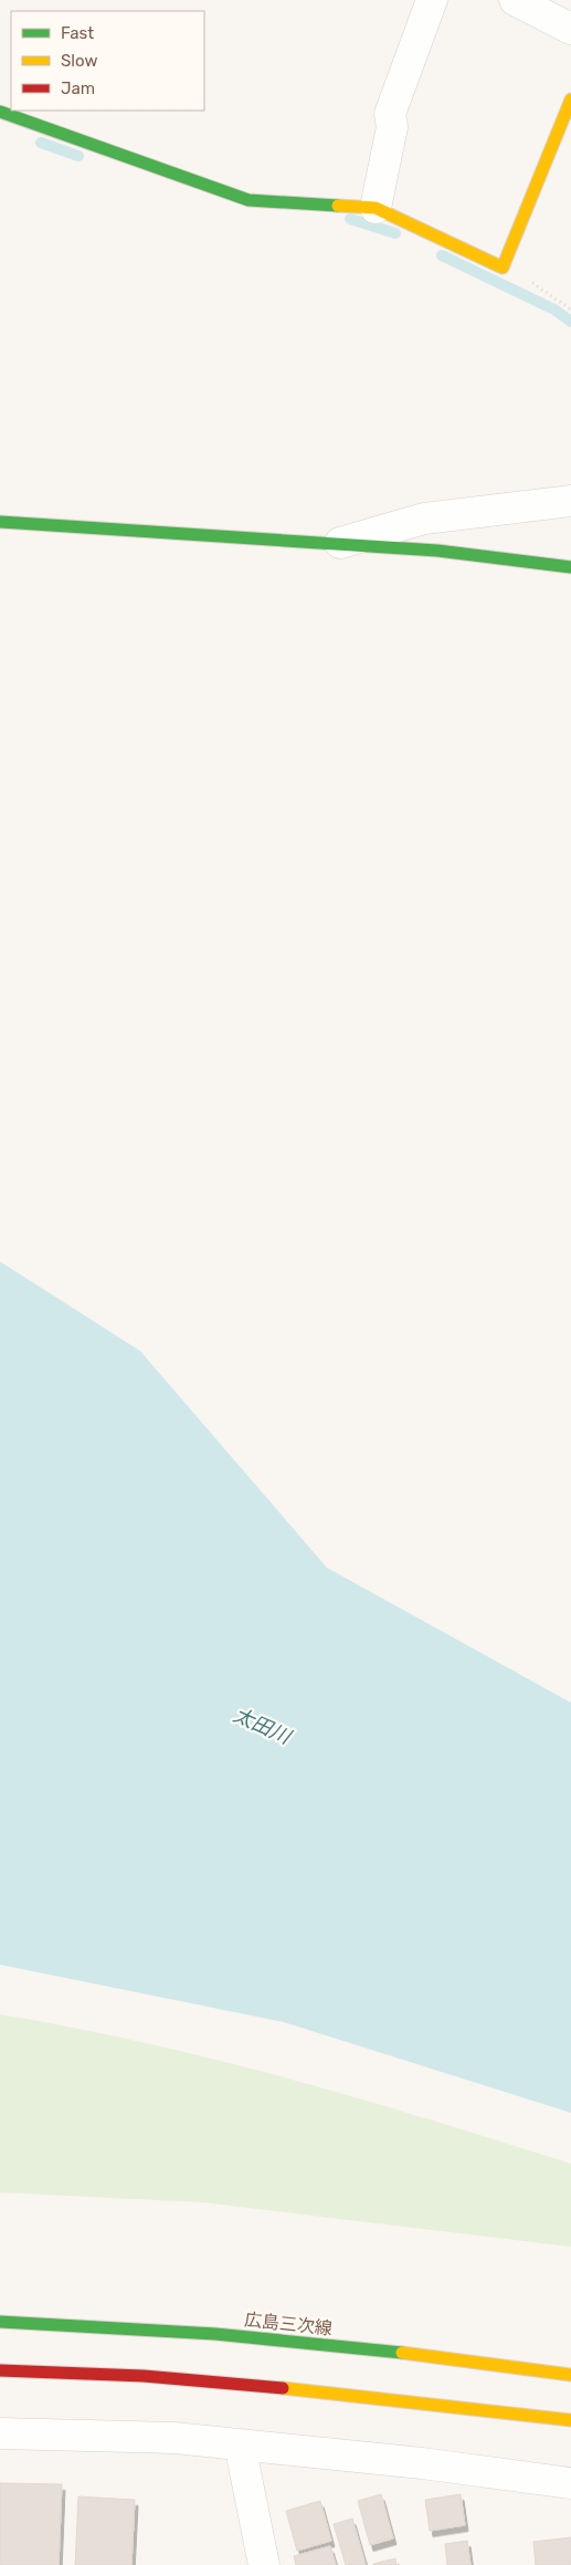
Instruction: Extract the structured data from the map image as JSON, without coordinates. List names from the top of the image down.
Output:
{
  "streets": {
    "street": ["広島三次線"]
  },
  "water": ["太田川"],
  "legend": ["Fast", "Slow", "Jam"]
}
